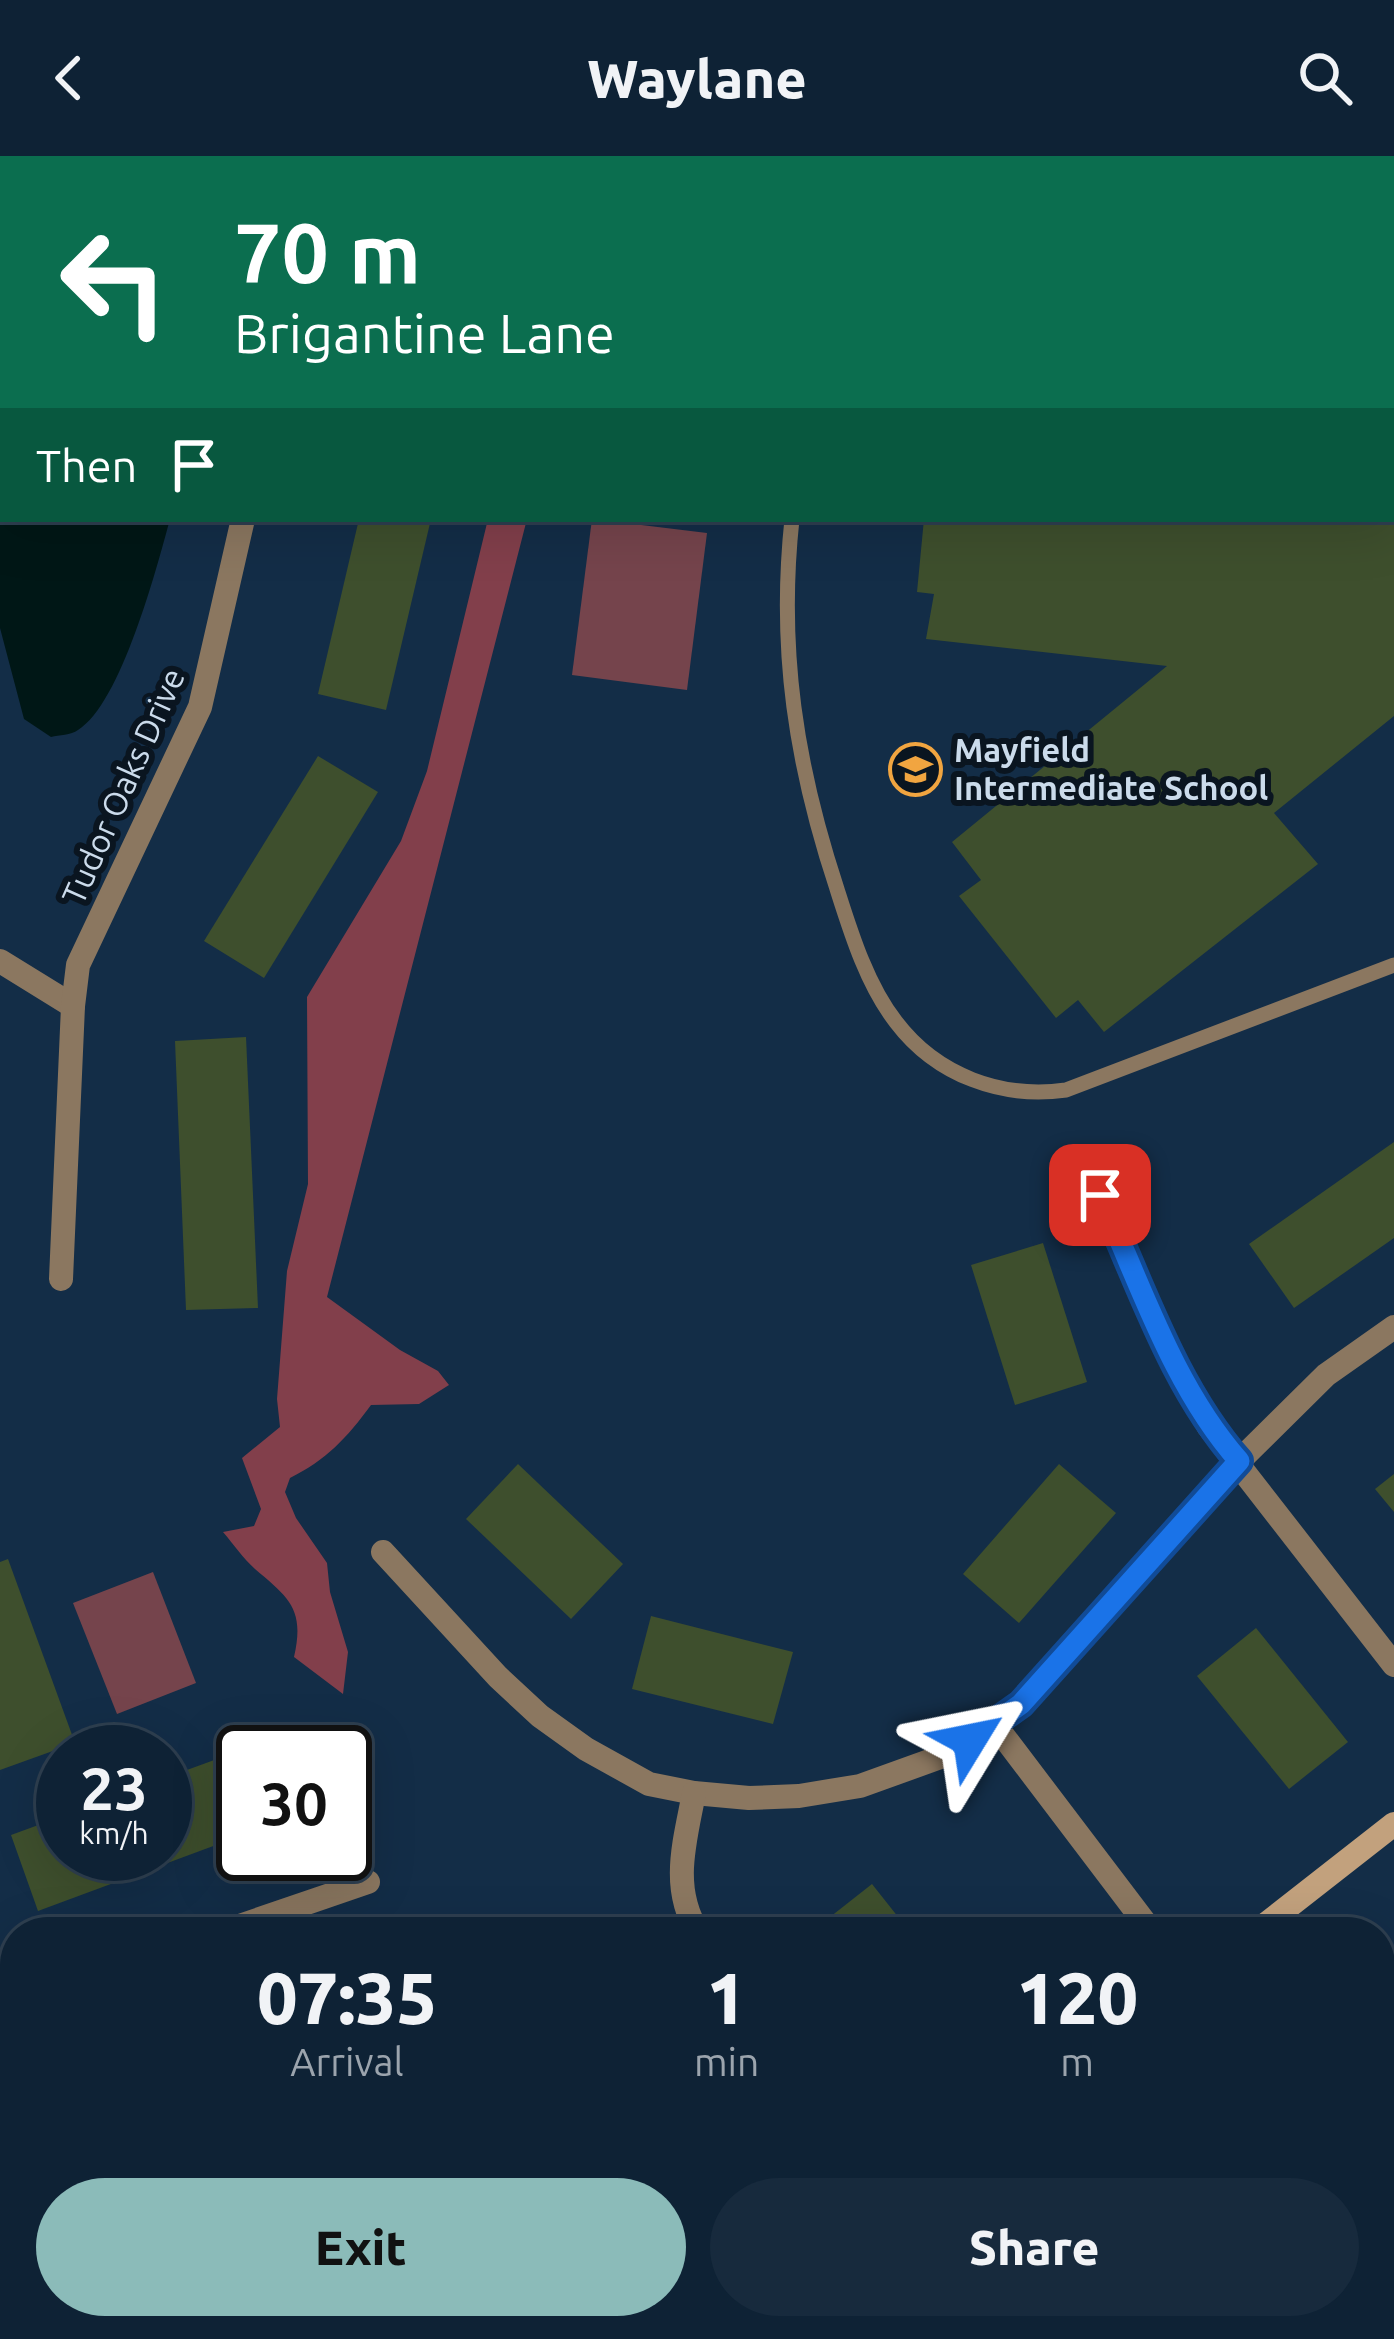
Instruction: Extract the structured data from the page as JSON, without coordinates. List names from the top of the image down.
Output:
{
  "streets": {
    "street": ["Tudor Oaks Drive"]
  },
  "places": {
    "school or university": ["Mayfield Intermediate School"]
  },
  "page": {
    "header": "Waylane",
    "turn": ["70 m", "Brigantine Lane"],
    "then": "Then",
    "speed": "23 km/h",
    "limit": "30",
    "eta": [
      "07:35",
      "Arrival",
      "1",
      "min",
      "120",
      "m"
    ],
    "buttons": ["Exit", "Share"]
  }
}
